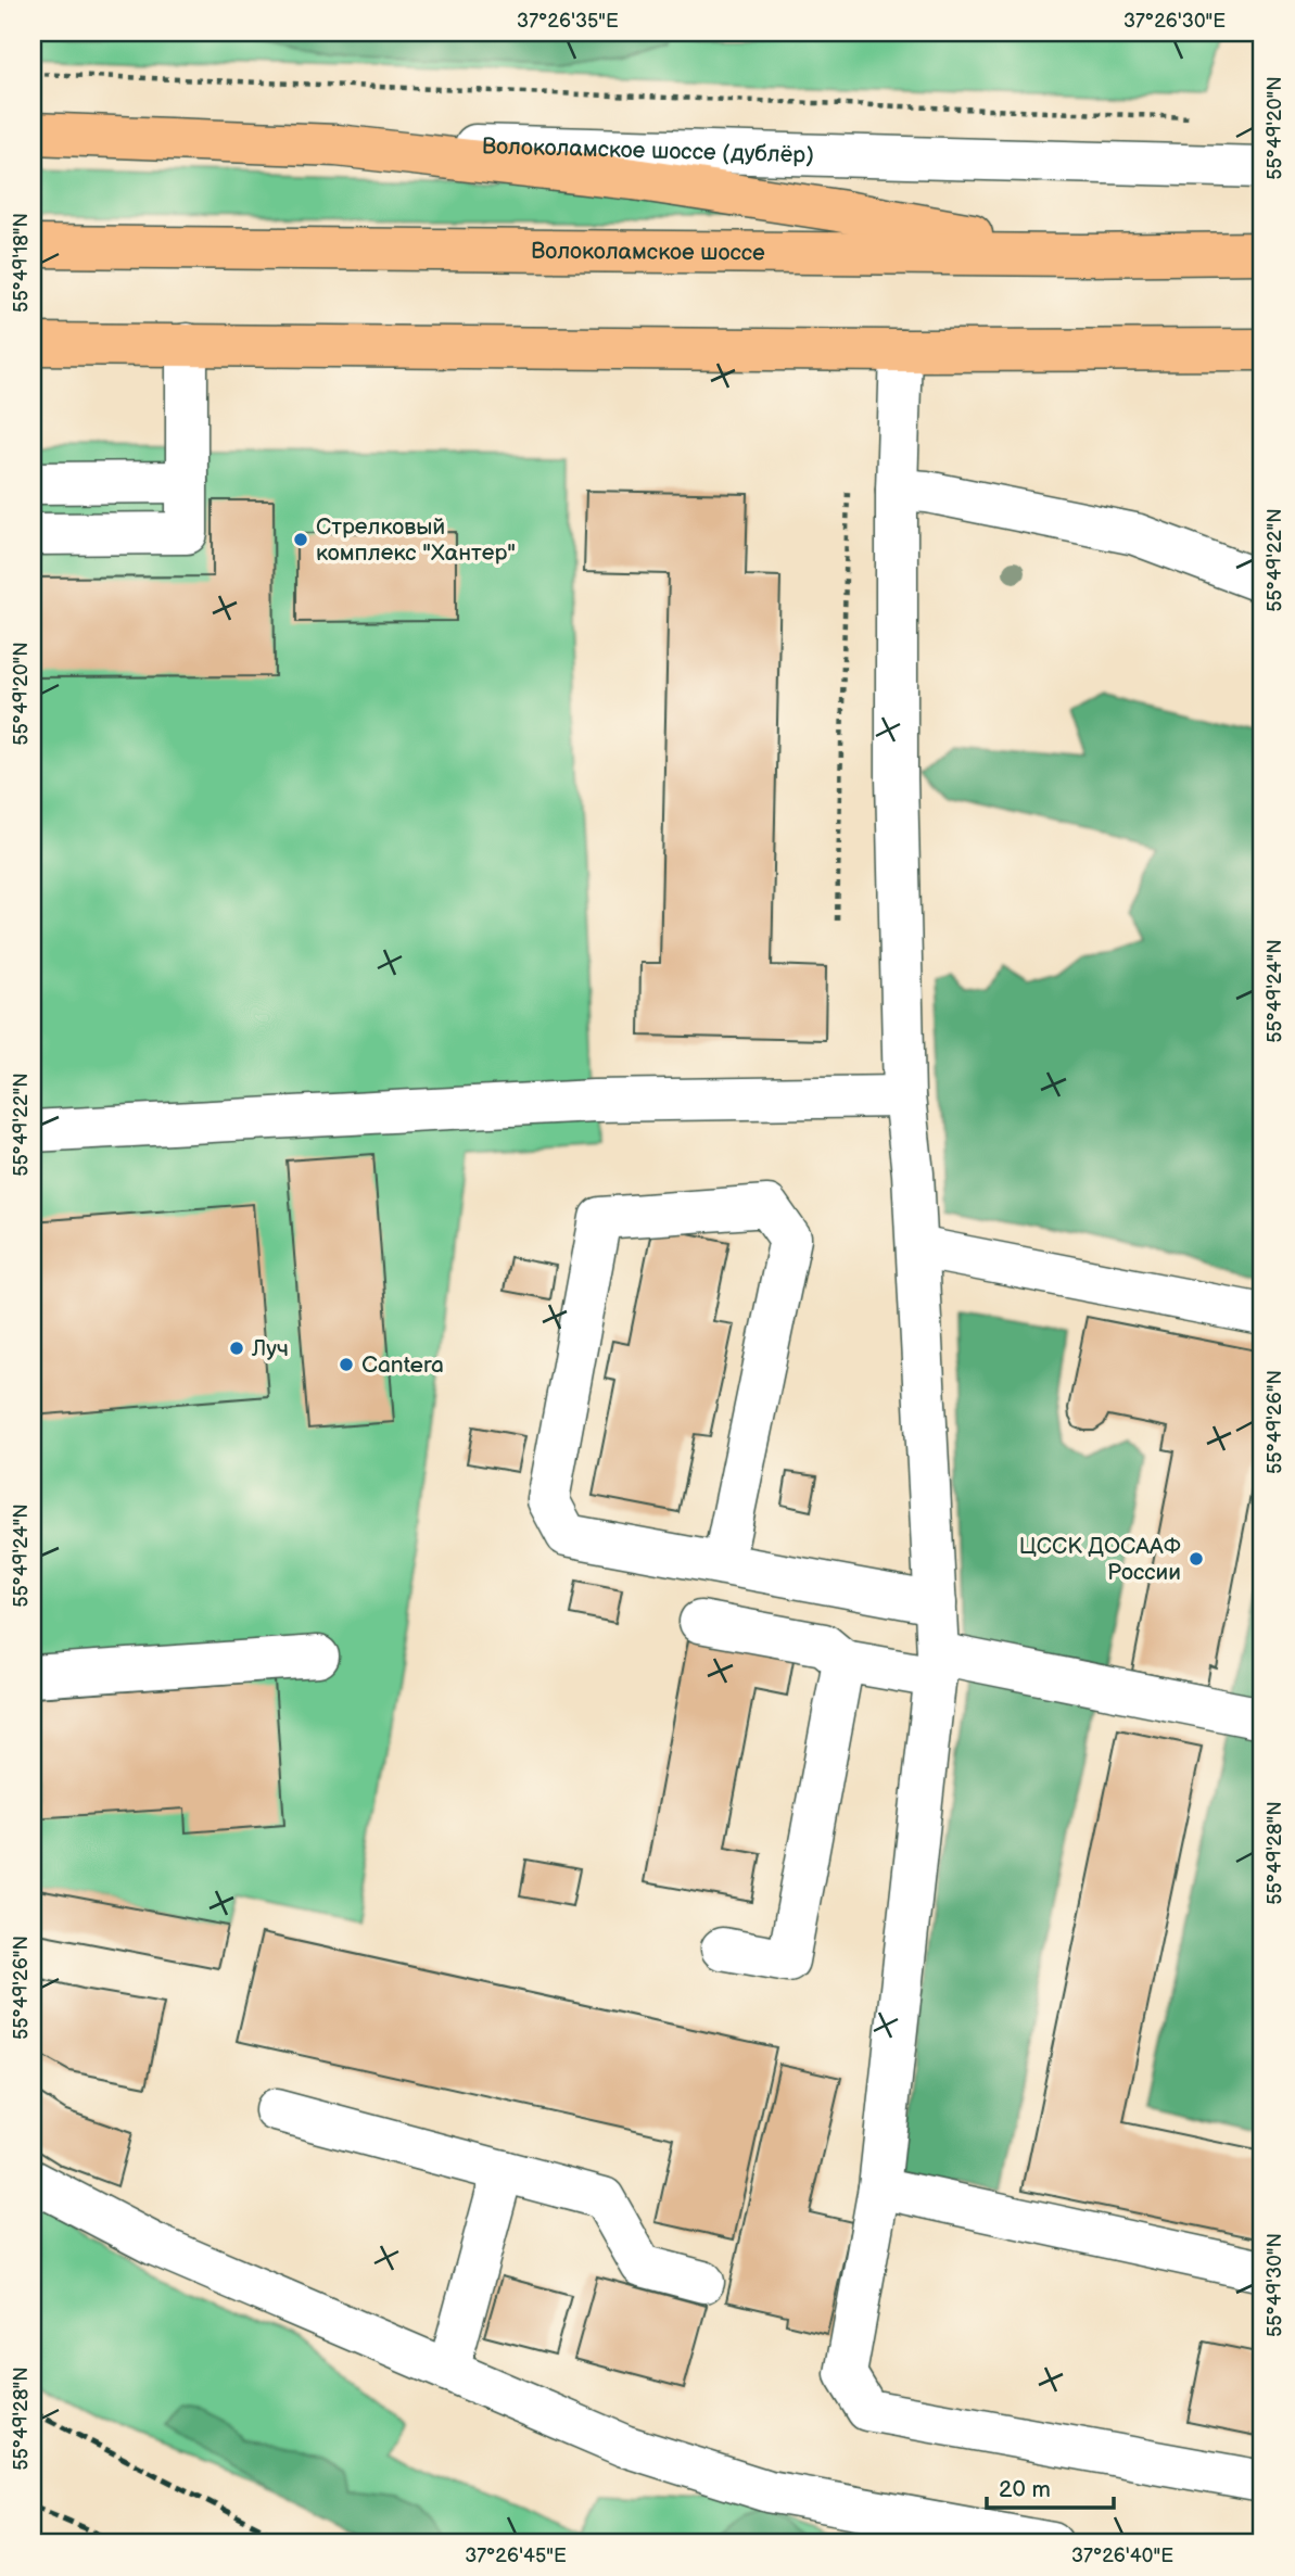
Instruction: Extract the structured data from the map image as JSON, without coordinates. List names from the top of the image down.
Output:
{
  "streets": {
    "main road": ["Волоколамское шоссе (дублёр)", "Волоколамское шоссе"]
  },
  "places": [
    "Стрелковый комплекс \"Хантер\"",
    "Луч",
    "Cantera",
    "ЦССК ДОСААФ России"
  ],
  "scale_bar": "20 m",
  "coordinates": [
    "37°26'35\"E",
    "37°26'30\"E",
    "55°49'20\"N",
    "55°49'18\"N",
    "55°49'22\"N",
    "55°49'24\"N",
    "55°49'26\"N",
    "55°49'28\"N",
    "55°49'30\"N",
    "37°26'45\"E",
    "37°26'40\"E"
  ]
}
